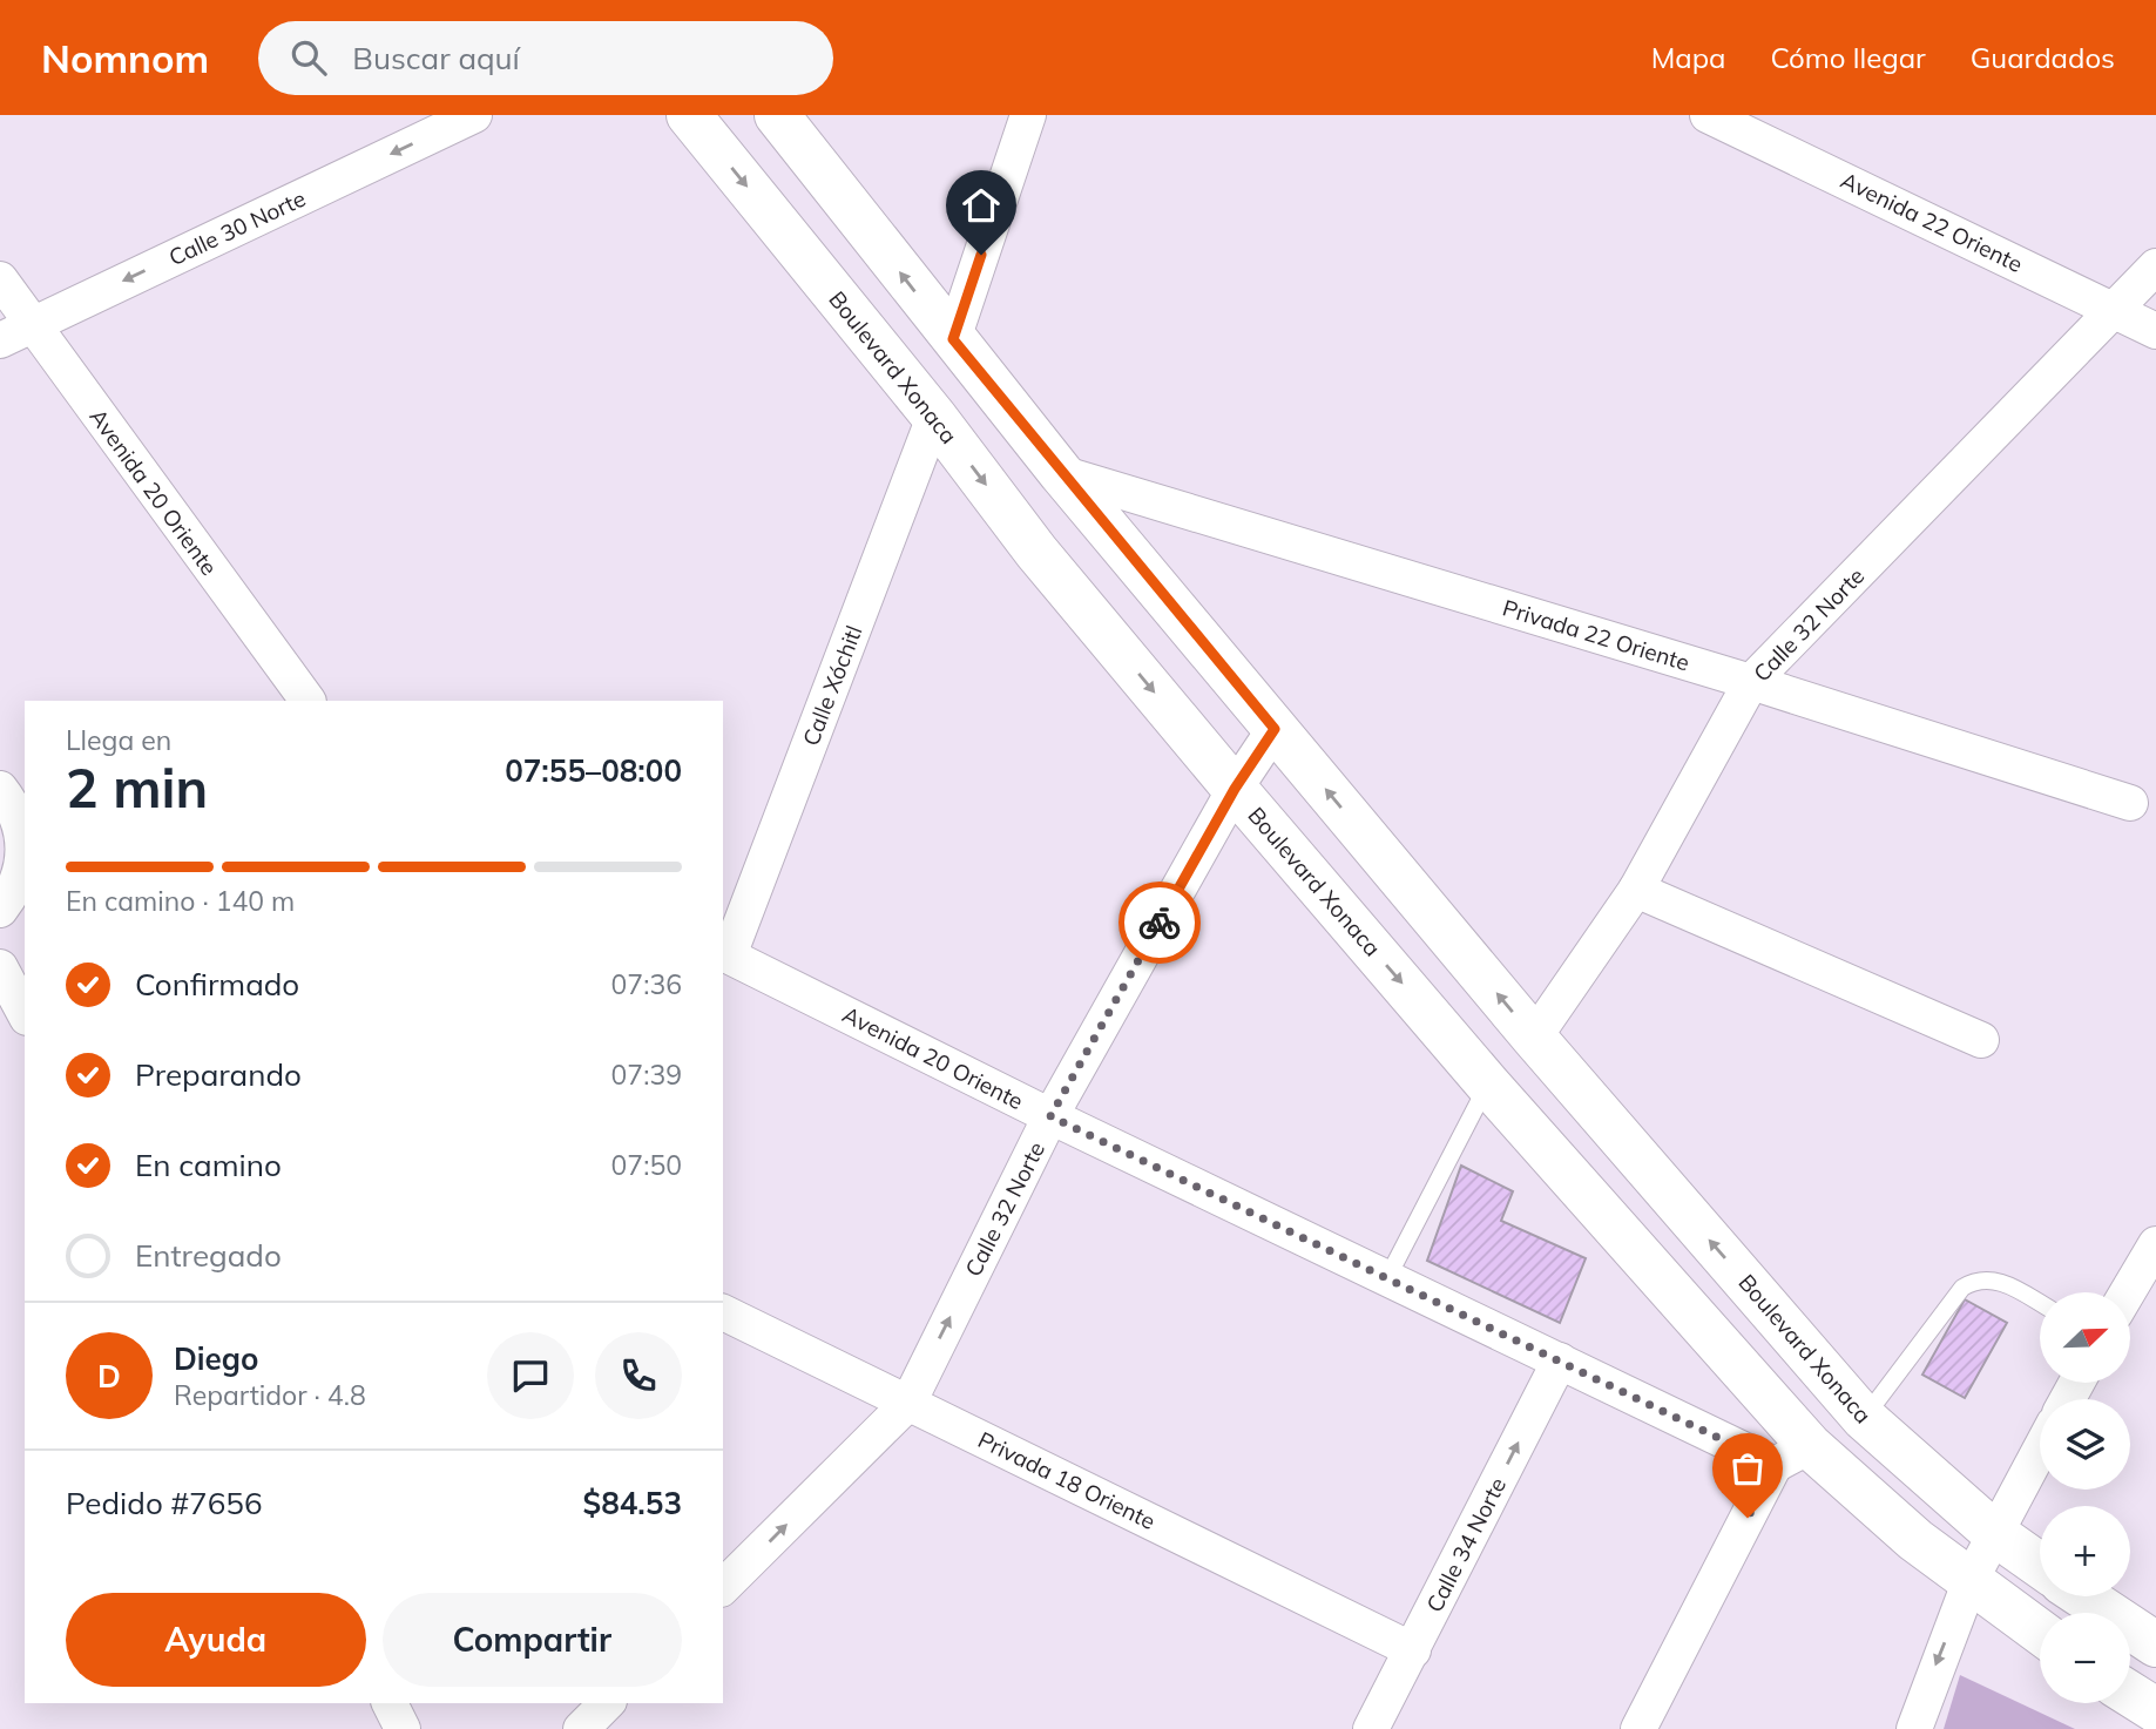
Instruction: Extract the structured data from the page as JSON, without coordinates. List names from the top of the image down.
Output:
{
  "streets": {
    "main road": ["Boulevard Xonaca"],
    "street": [
      "Avenida 22 Oriente",
      "Calle 30 Norte",
      "Avenida 20 Oriente",
      "Calle 32 Norte",
      "Privada 22 Oriente",
      "Calle Xóchitl",
      "Privada 18 Oriente",
      "Calle 34 Norte"
    ]
  },
  "crossings": [
    ["Avenida 22 Oriente", "Calle 32 Norte"],
    ["Calle 30 Norte", "Avenida 20 Oriente"],
    ["Boulevard Xonaca", "Avenida 20 Oriente"],
    ["Boulevard Xonaca", "Calle 32 Norte"],
    ["Boulevard Xonaca", "Privada 22 Oriente"],
    ["Boulevard Xonaca", "Calle Xóchitl"],
    ["Avenida 20 Oriente", "Calle 32 Norte"],
    ["Avenida 20 Oriente", "Calle Xóchitl"],
    ["Avenida 20 Oriente", "Calle 34 Norte"],
    ["Calle 32 Norte", "Privada 22 Oriente"],
    ["Calle 32 Norte", "Privada 18 Oriente"],
    ["Privada 18 Oriente", "Calle 34 Norte"]
  ],
  "one_way": ["Calle 30 Norte"],
  "north": "top right",
  "page": {
    "header": "Nomnom",
    "search": "Buscar aquí",
    "nav": ["Mapa", "Cómo llegar", "Guardados"],
    "heading": ["2 min", "Llega en", "07:55–08:00"],
    "panel": [
      "Diego",
      "Repartidor · 4.8",
      "Pedido #7656",
      "$84.53"
    ],
    "bar": "En camino · 140 m",
    "list": [
      ["Confirmado", "07:36"],
      ["Preparando", "07:39"],
      ["En camino", "07:50"],
      "Entregado"
    ],
    "map_buttons": ["+", "−"],
    "round": "D",
    "buttons": ["Ayuda", "Compartir"]
  }
}
